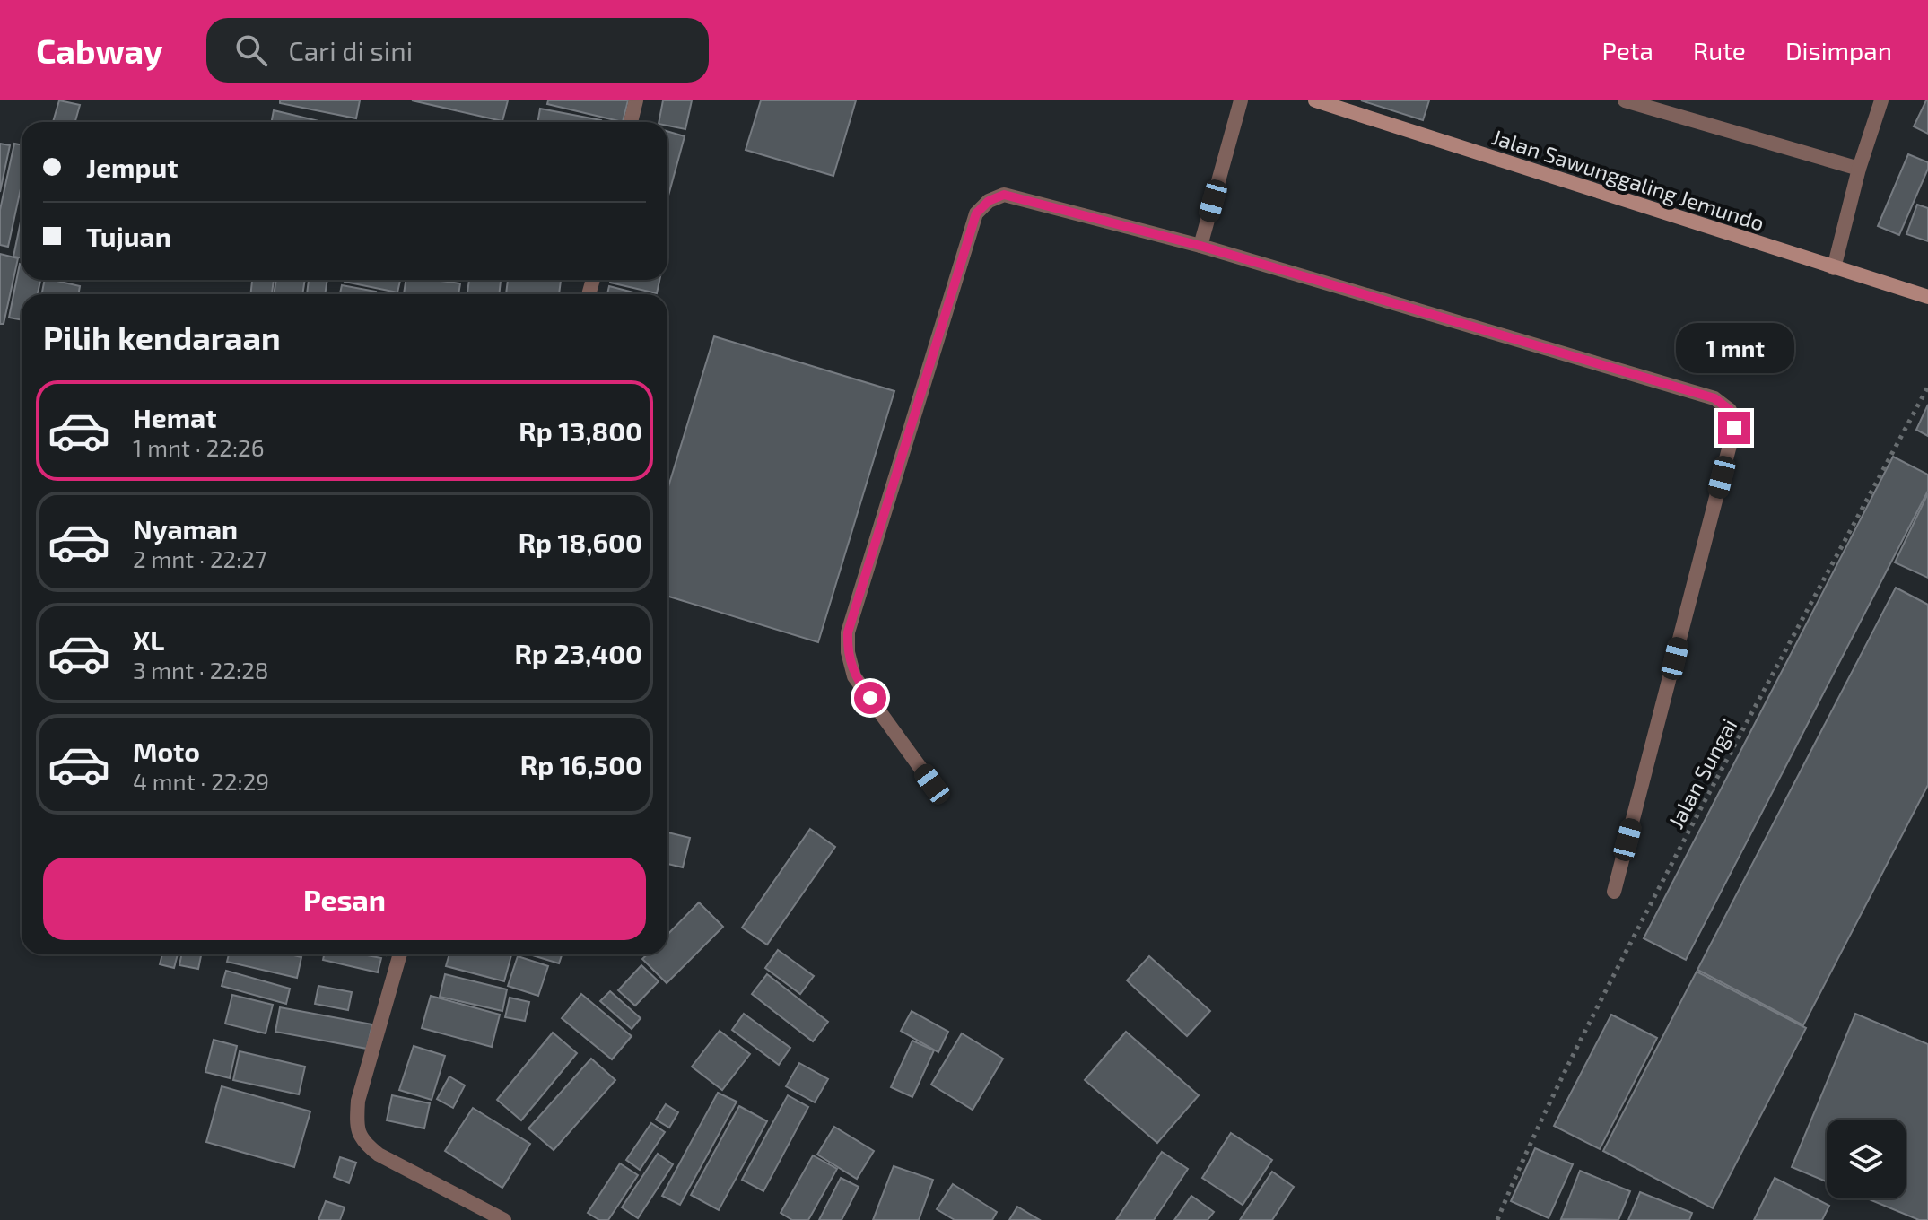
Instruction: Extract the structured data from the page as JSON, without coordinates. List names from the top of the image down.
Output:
{
  "streets": {
    "main road": ["Jalan Sawunggaling Jemundo"],
    "path": ["Jalan Sungai"]
  },
  "page": {
    "header": "Cabway",
    "search": "Cari di sini",
    "nav": ["Peta", "Rute", "Disimpan"],
    "banner": ["Jemput", "Tujuan"],
    "heading": "Pilih kendaraan",
    "bubble": "1 mnt",
    "list": [
      {
        "name": "Hemat",
        "note": "1 mnt · 22:26",
        "value": "Rp 13,800"
      },
      {
        "name": "Nyaman",
        "note": "2 mnt · 22:27",
        "value": "Rp 18,600"
      },
      {
        "name": "XL",
        "note": "3 mnt · 22:28",
        "value": "Rp 23,400"
      },
      {
        "name": "Moto",
        "note": "4 mnt · 22:29",
        "value": "Rp 16,500"
      }
    ],
    "buttons": "Pesan"
  }
}
